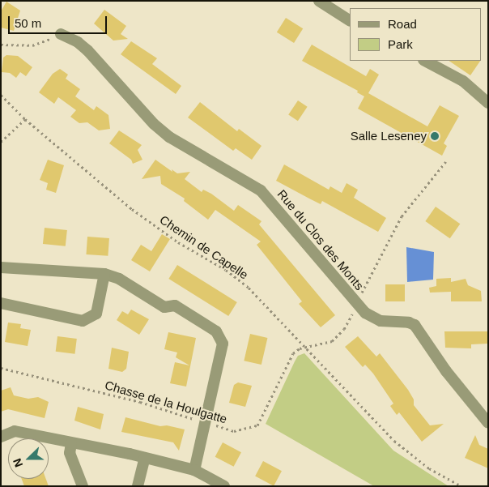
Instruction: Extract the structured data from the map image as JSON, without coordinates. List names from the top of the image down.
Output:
{
  "streets": {
    "street": ["Rue du Clos des Monts"],
    "path": ["Chemin de Capelle", "Chasse de la Houlgatte"]
  },
  "crossings": [
    ["Rue du Clos des Monts", "Chasse de la Houlgatte"],
    ["Chemin de Capelle", "Chasse de la Houlgatte"]
  ],
  "places": ["Salle Leseney"],
  "legend": ["Road", "Park"],
  "scale_bar": "50 m",
  "north": "left"
}
